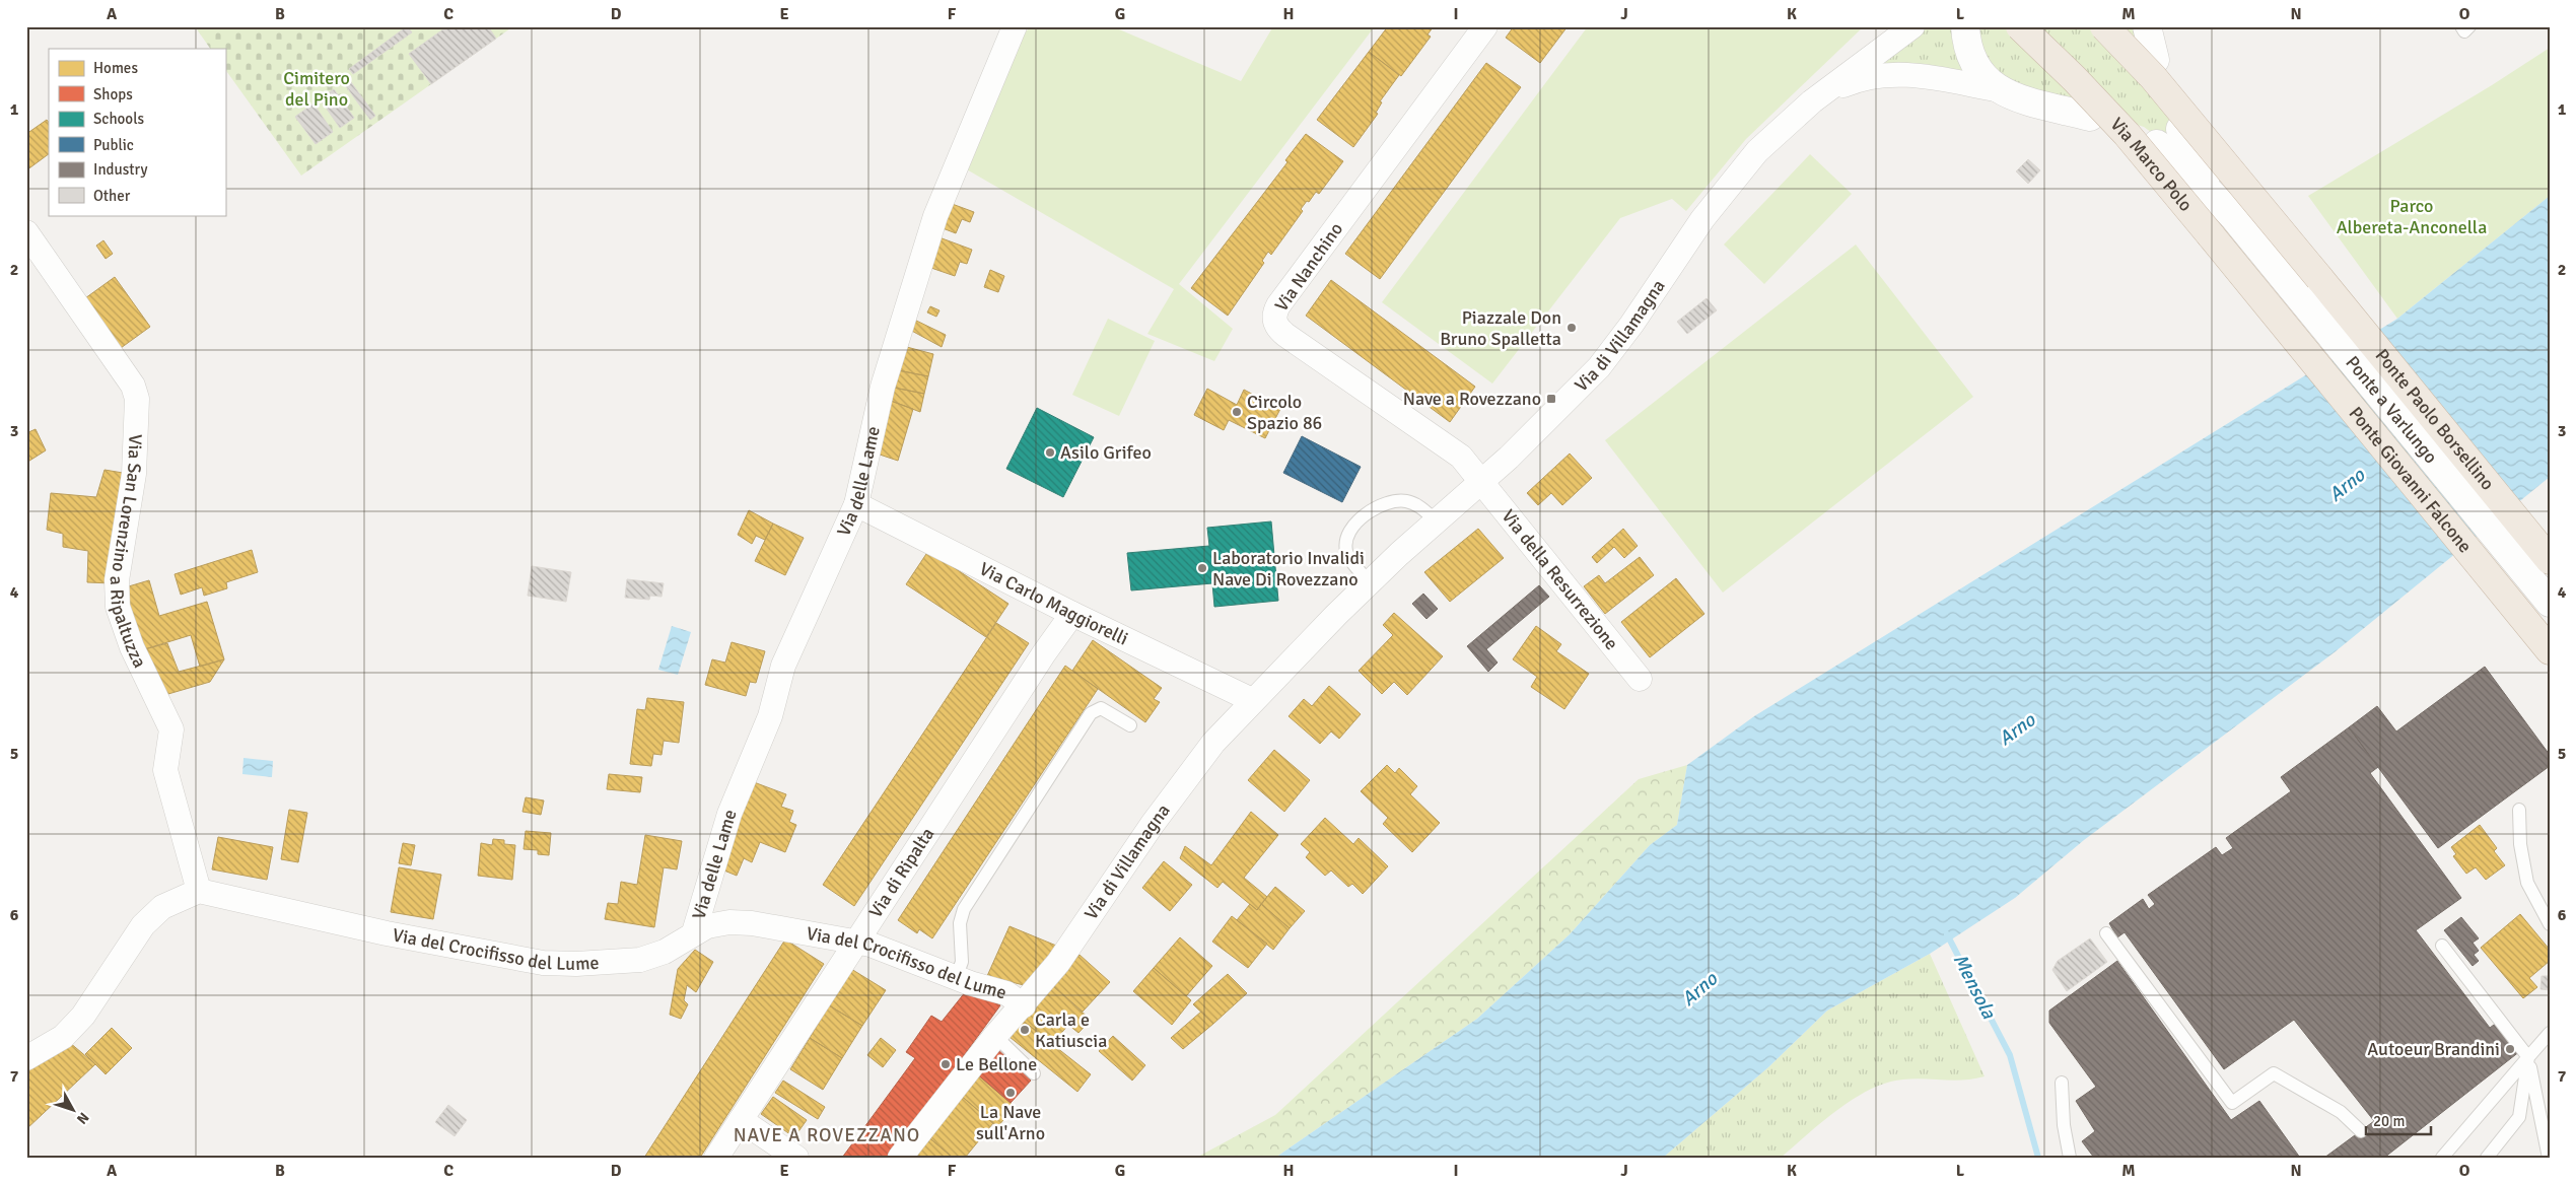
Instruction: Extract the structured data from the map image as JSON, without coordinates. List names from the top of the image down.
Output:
{
  "streets": {
    "highway": ["Via Marco Polo", "Ponte Paolo Borsellino", "Ponte Giovanni Falcone"],
    "street": [
      "Via Nanchino",
      "Via di Villamagna",
      "Ponte a Varlungo",
      "Via delle Lame",
      "Via San Lorenzino a Ripaltuzza",
      "Via della Resurrezione",
      "Via Carlo Maggiorelli",
      "Via di Ripalta",
      "Via del Crocifisso del Lume"
    ]
  },
  "crossings": [
    ["Via Marco Polo", "Ponte Giovanni Falcone"],
    ["Via Nanchino", "Via di Villamagna"],
    ["Via Nanchino", "Via della Resurrezione"],
    ["Via di Villamagna", "Via della Resurrezione"],
    ["Via di Villamagna", "Via Carlo Maggiorelli"],
    ["Via di Villamagna", "Via del Crocifisso del Lume"],
    ["Via delle Lame", "Via Carlo Maggiorelli"],
    ["Via delle Lame", "Via del Crocifisso del Lume"],
    ["Via San Lorenzino a Ripaltuzza", "Via del Crocifisso del Lume"],
    ["Via Carlo Maggiorelli", "Via di Ripalta"],
    ["Via di Ripalta", "Via del Crocifisso del Lume"]
  ],
  "districts": ["NAVE A ROVEZZANO"],
  "water": ["Arno", "Mensola"],
  "parks": ["Cimitero del Pino", "Parco Albereta-Anconella"],
  "places": {
    "other": [
      "Piazzale Don Bruno Spalletta",
      "Circolo Spazio 86",
      "Asilo Grifeo",
      "Laboratorio Invalidi Nave Di Rovezzano",
      "Carla e Katiuscia",
      "Autoeur Brandini",
      "Le Bellone",
      "La Nave sull'Arno"
    ],
    "transit": ["Nave a Rovezzano"]
  },
  "legend": [
    "Homes",
    "Shops",
    "Schools",
    "Public",
    "Industry",
    "Other"
  ],
  "scale_bar": "20 m",
  "north": "bottom right",
  "grid": {
    "columns": [
      "A",
      "B",
      "C",
      "D",
      "E",
      "F",
      "G",
      "H",
      "I",
      "J",
      "K",
      "L",
      "M",
      "N",
      "O"
    ],
    "rows": [
      "1",
      "2",
      "3",
      "4",
      "5",
      "6",
      "7"
    ]
  }
}
